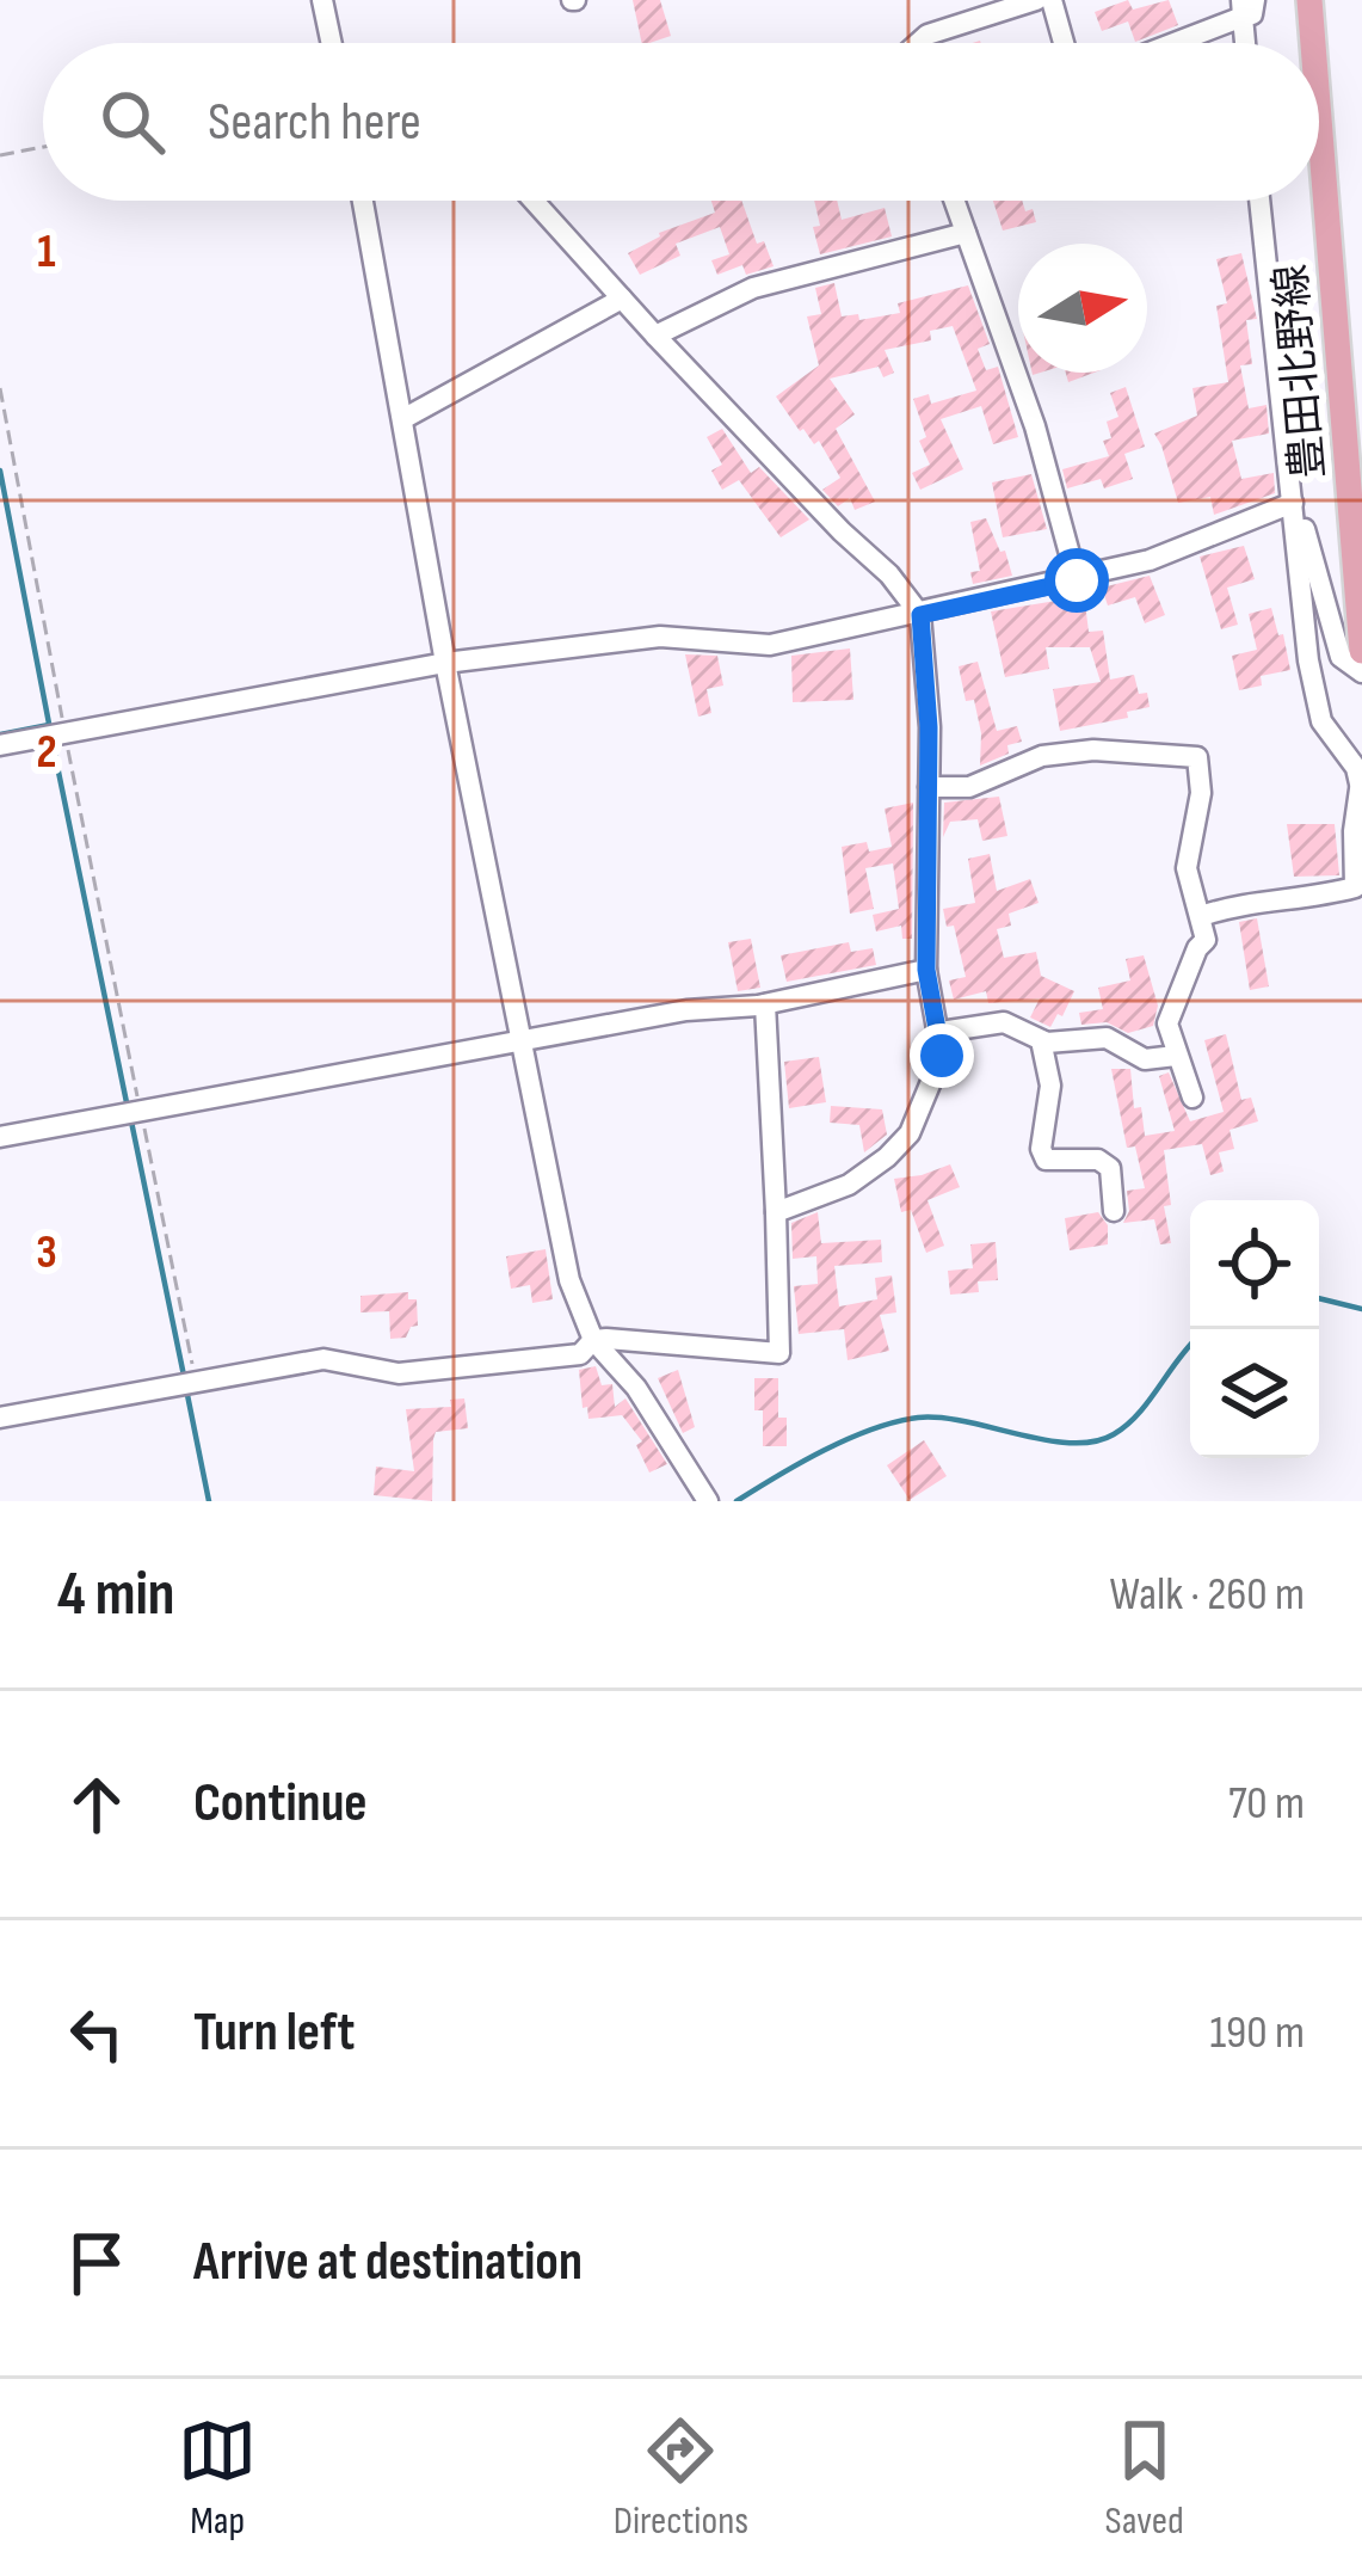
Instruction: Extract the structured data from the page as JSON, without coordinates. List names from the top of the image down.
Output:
{
  "streets": {
    "main road": ["豊田北野線"]
  },
  "north": "right",
  "page": {
    "search": "Search here",
    "heading": ["4 min", "Walk · 260 m"],
    "list": [
      ["Continue", "70 m"],
      ["Turn left", "190 m"],
      "Arrive at destination"
    ],
    "nav": ["Map", "Directions", "Saved"]
  },
  "grid": {
    "rows": ["1", "2", "3"]
  }
}
